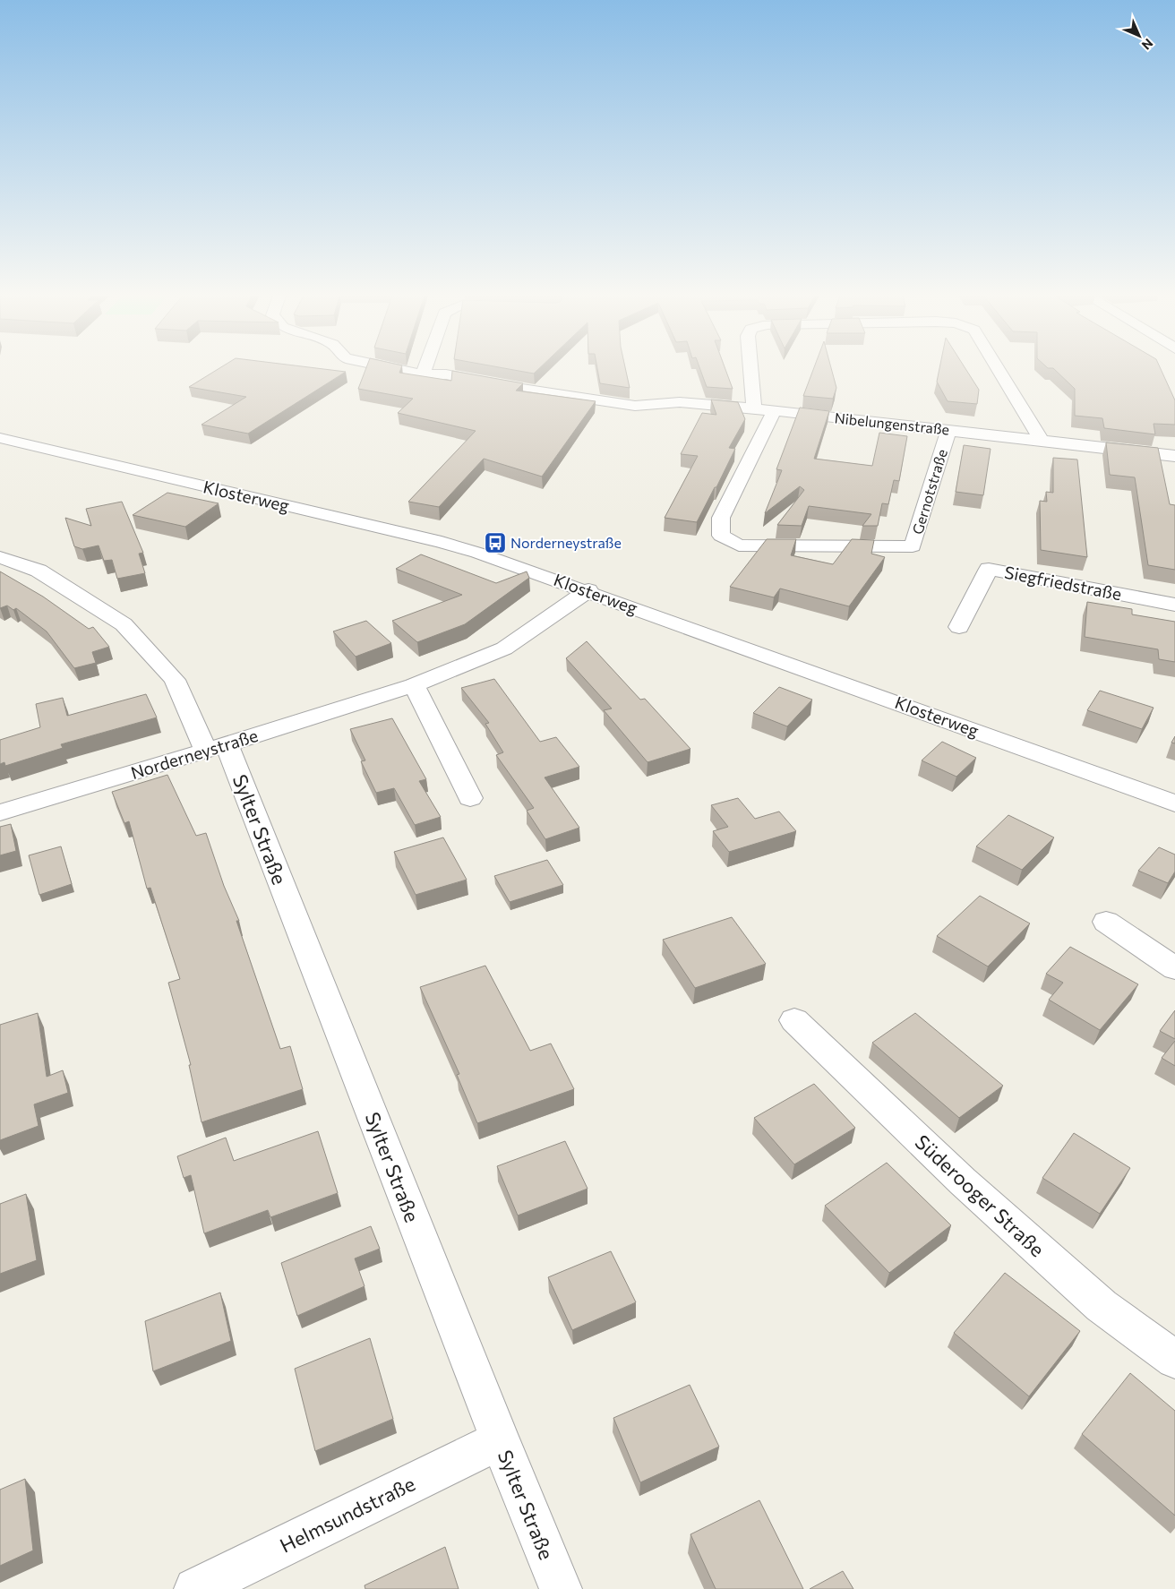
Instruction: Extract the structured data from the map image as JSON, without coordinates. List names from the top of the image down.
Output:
{
  "streets": {
    "street": [
      "Nibelungenstraße",
      "Gernotstraße",
      "Klosterweg",
      "Siegfriedstraße",
      "Norderneystraße",
      "Sylter Straße",
      "Süderooger Straße",
      "Helmsundstraße"
    ]
  },
  "crossings": [
    ["Nibelungenstraße", "Gernotstraße"],
    ["Klosterweg", "Norderneystraße"],
    ["Norderneystraße", "Sylter Straße"],
    ["Sylter Straße", "Helmsundstraße"]
  ],
  "places": {
    "bus stop": ["Norderneystraße"]
  },
  "north": "bottom right"
}
